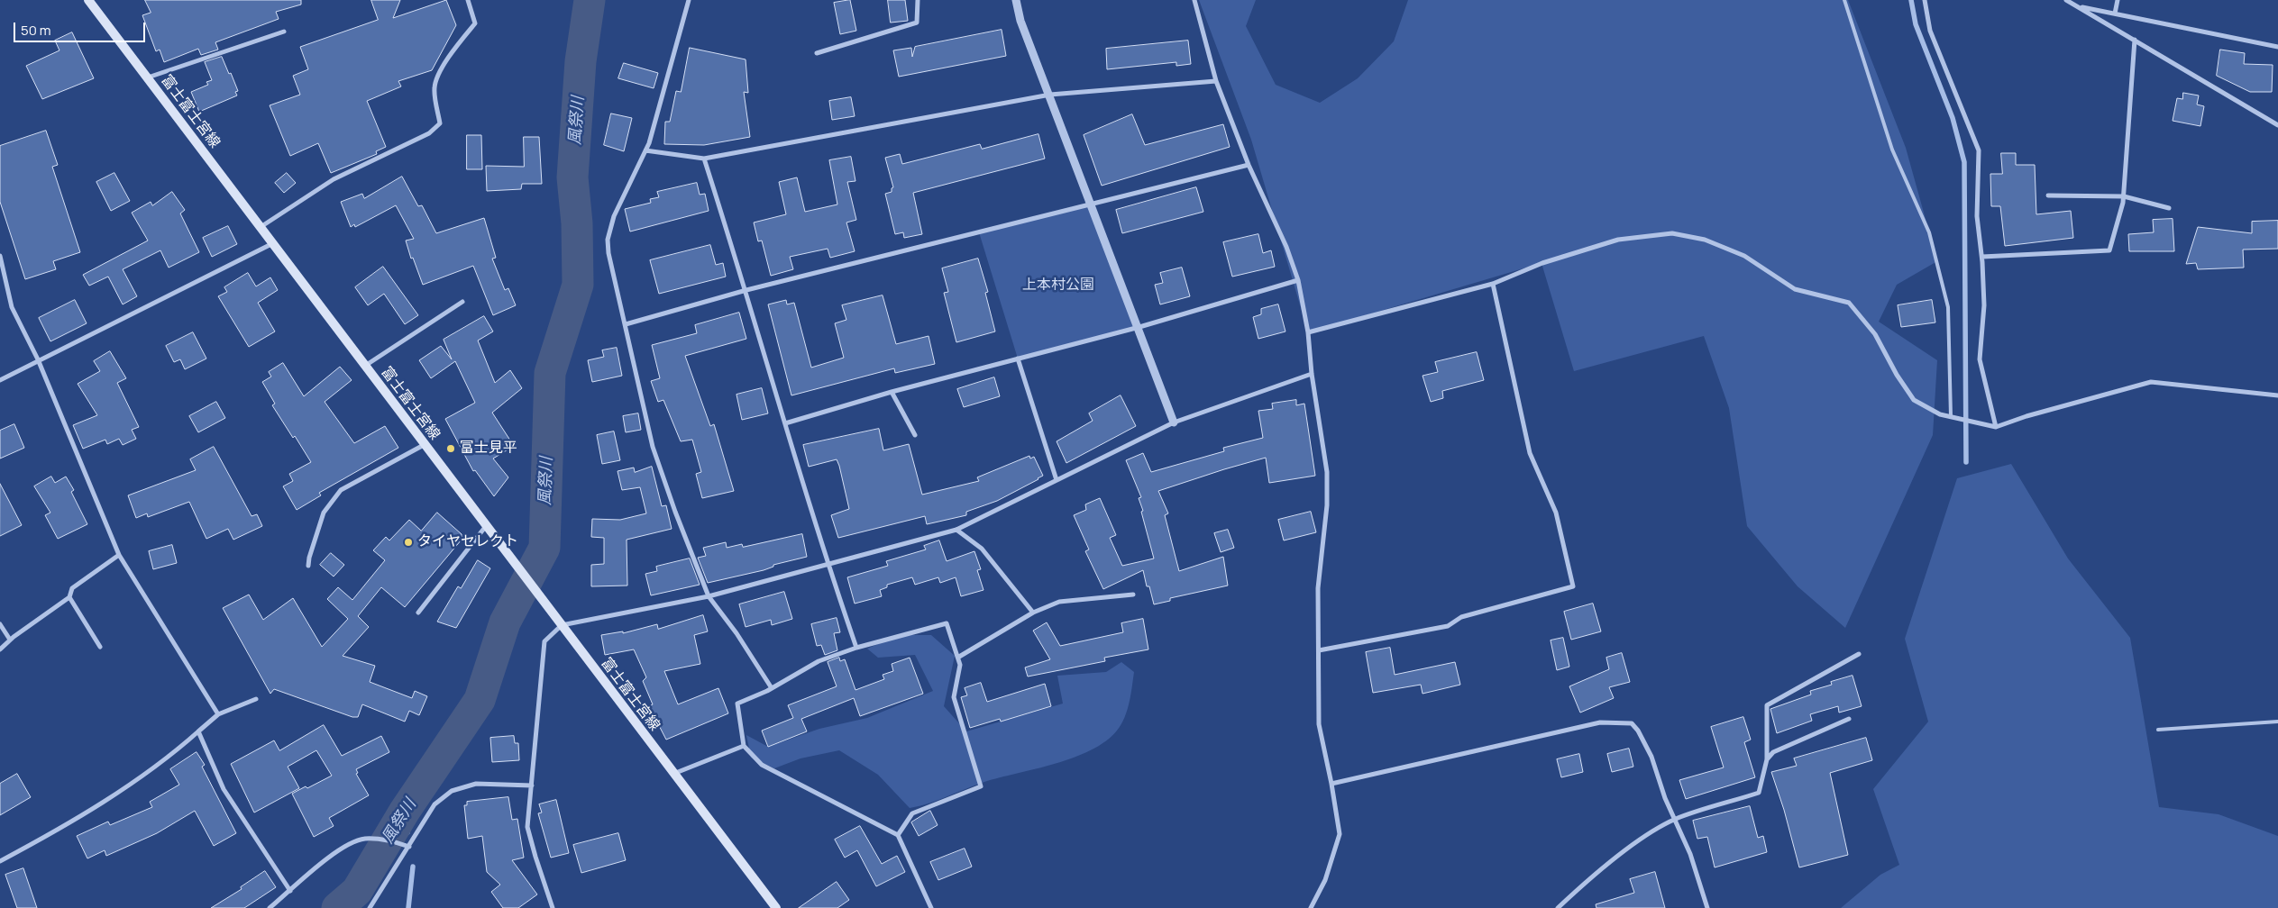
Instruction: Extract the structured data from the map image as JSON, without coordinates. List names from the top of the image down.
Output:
{
  "streets": {
    "main road": ["富士富士宮線"]
  },
  "water": ["風祭川"],
  "parks": ["上本村公園"],
  "places": ["富士見平", "タイヤセレクト"],
  "scale_bar": "50 m"
}
